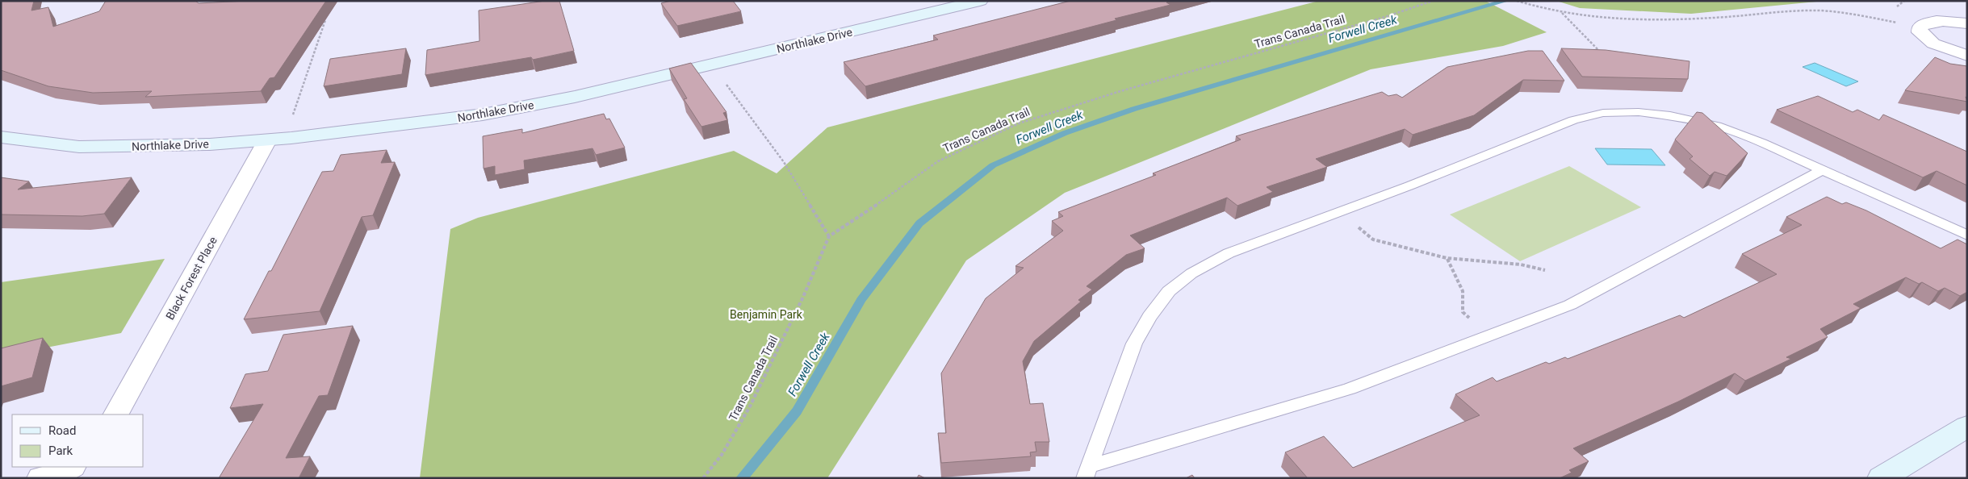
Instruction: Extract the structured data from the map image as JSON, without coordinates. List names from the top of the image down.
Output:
{
  "streets": {
    "street": ["Northlake Drive", "Black Forest Place"],
    "path": ["Trans Canada Trail"]
  },
  "crossings": [
    ["Northlake Drive", "Black Forest Place"]
  ],
  "water": ["Forwell Creek"],
  "parks": ["Benjamin Park"],
  "legend": ["Road", "Park"]
}
